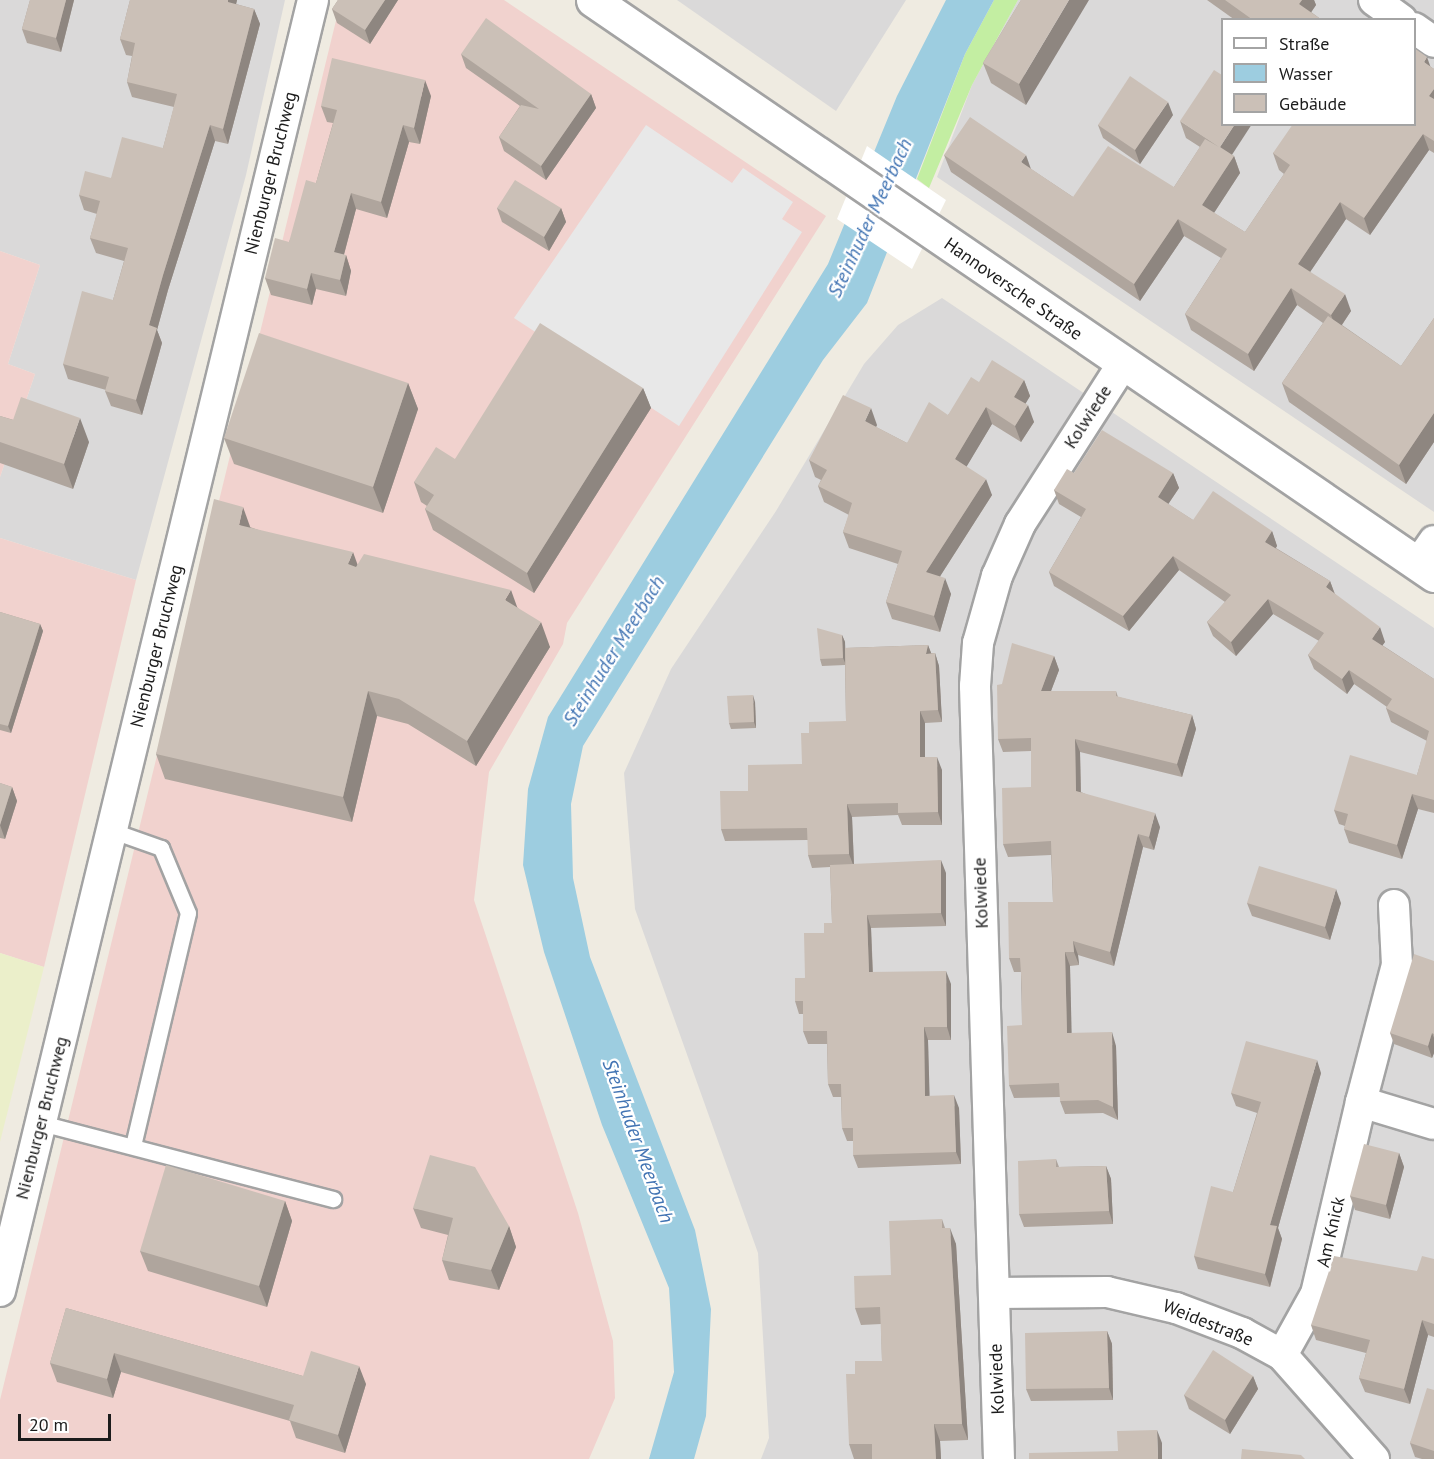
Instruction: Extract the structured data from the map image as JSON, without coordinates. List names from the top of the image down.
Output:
{
  "streets": {
    "street": [
      "Nienburger Bruchweg",
      "Hannoversche Straße",
      "Kolwiede",
      "Am Knick",
      "Weidestraße"
    ]
  },
  "crossings": [
    ["Hannoversche Straße", "Kolwiede"],
    ["Kolwiede", "Weidestraße"],
    ["Am Knick", "Weidestraße"]
  ],
  "water": ["Steinhuder Meerbach"],
  "legend": ["Straße", "Wasser", "Gebäude"],
  "scale_bar": "20 m"
}
